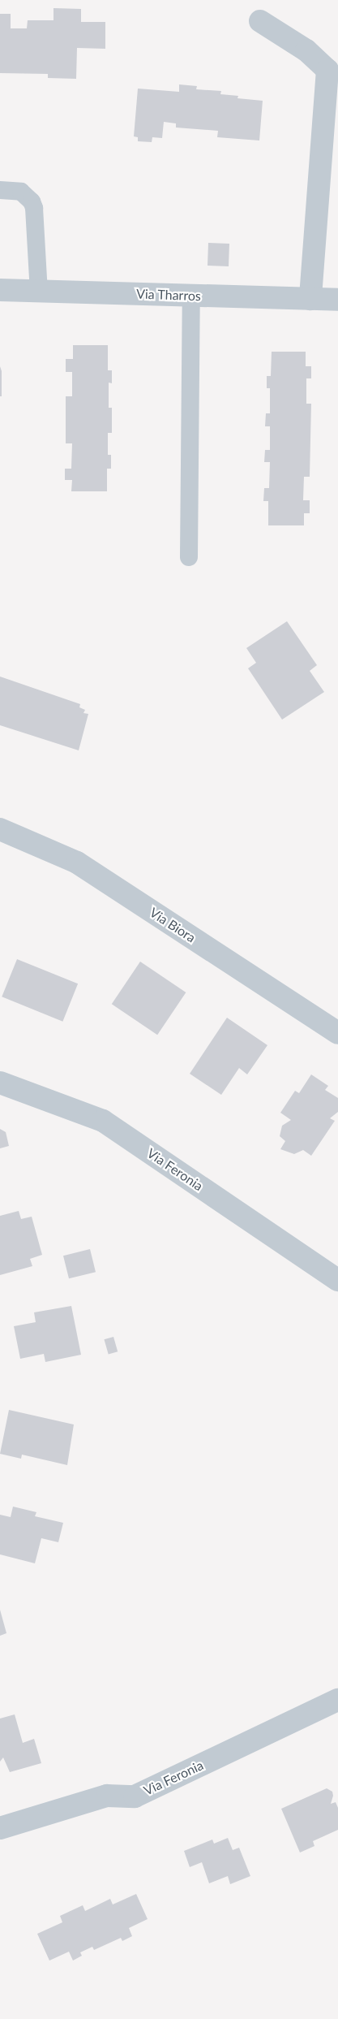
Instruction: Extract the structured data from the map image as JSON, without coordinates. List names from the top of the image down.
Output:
{
  "streets": {
    "street": ["Via Tharros", "Via Biora", "Via Feronia"]
  }
}
